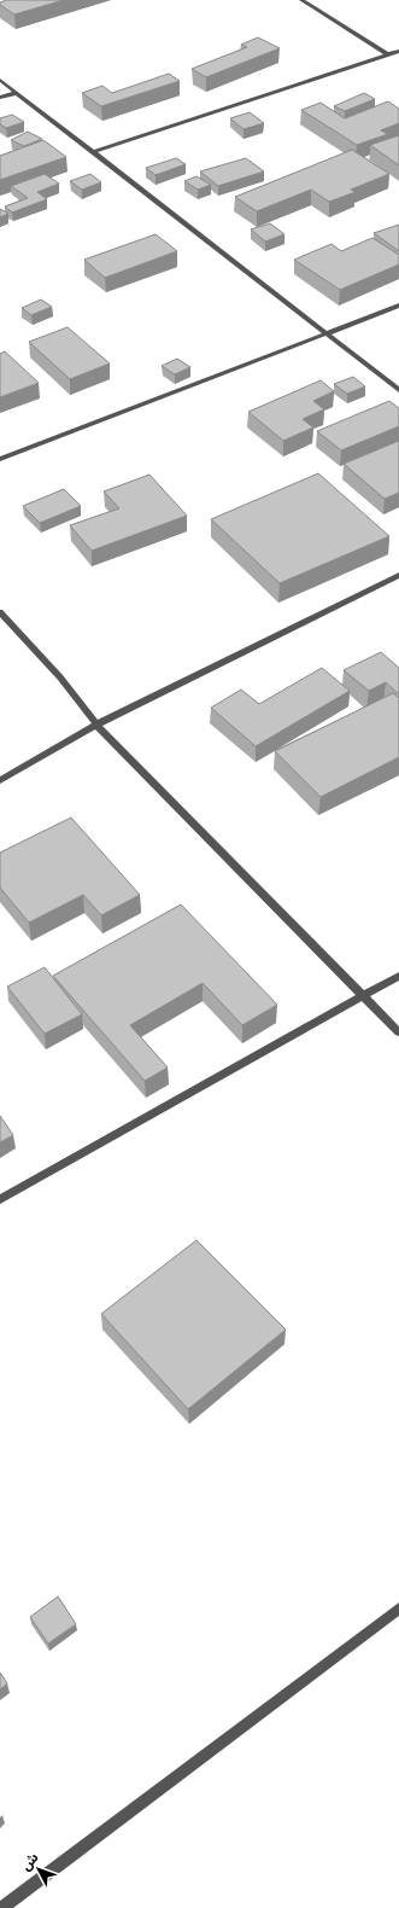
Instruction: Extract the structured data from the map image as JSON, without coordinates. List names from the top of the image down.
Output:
{
  "north": "top left"
}
